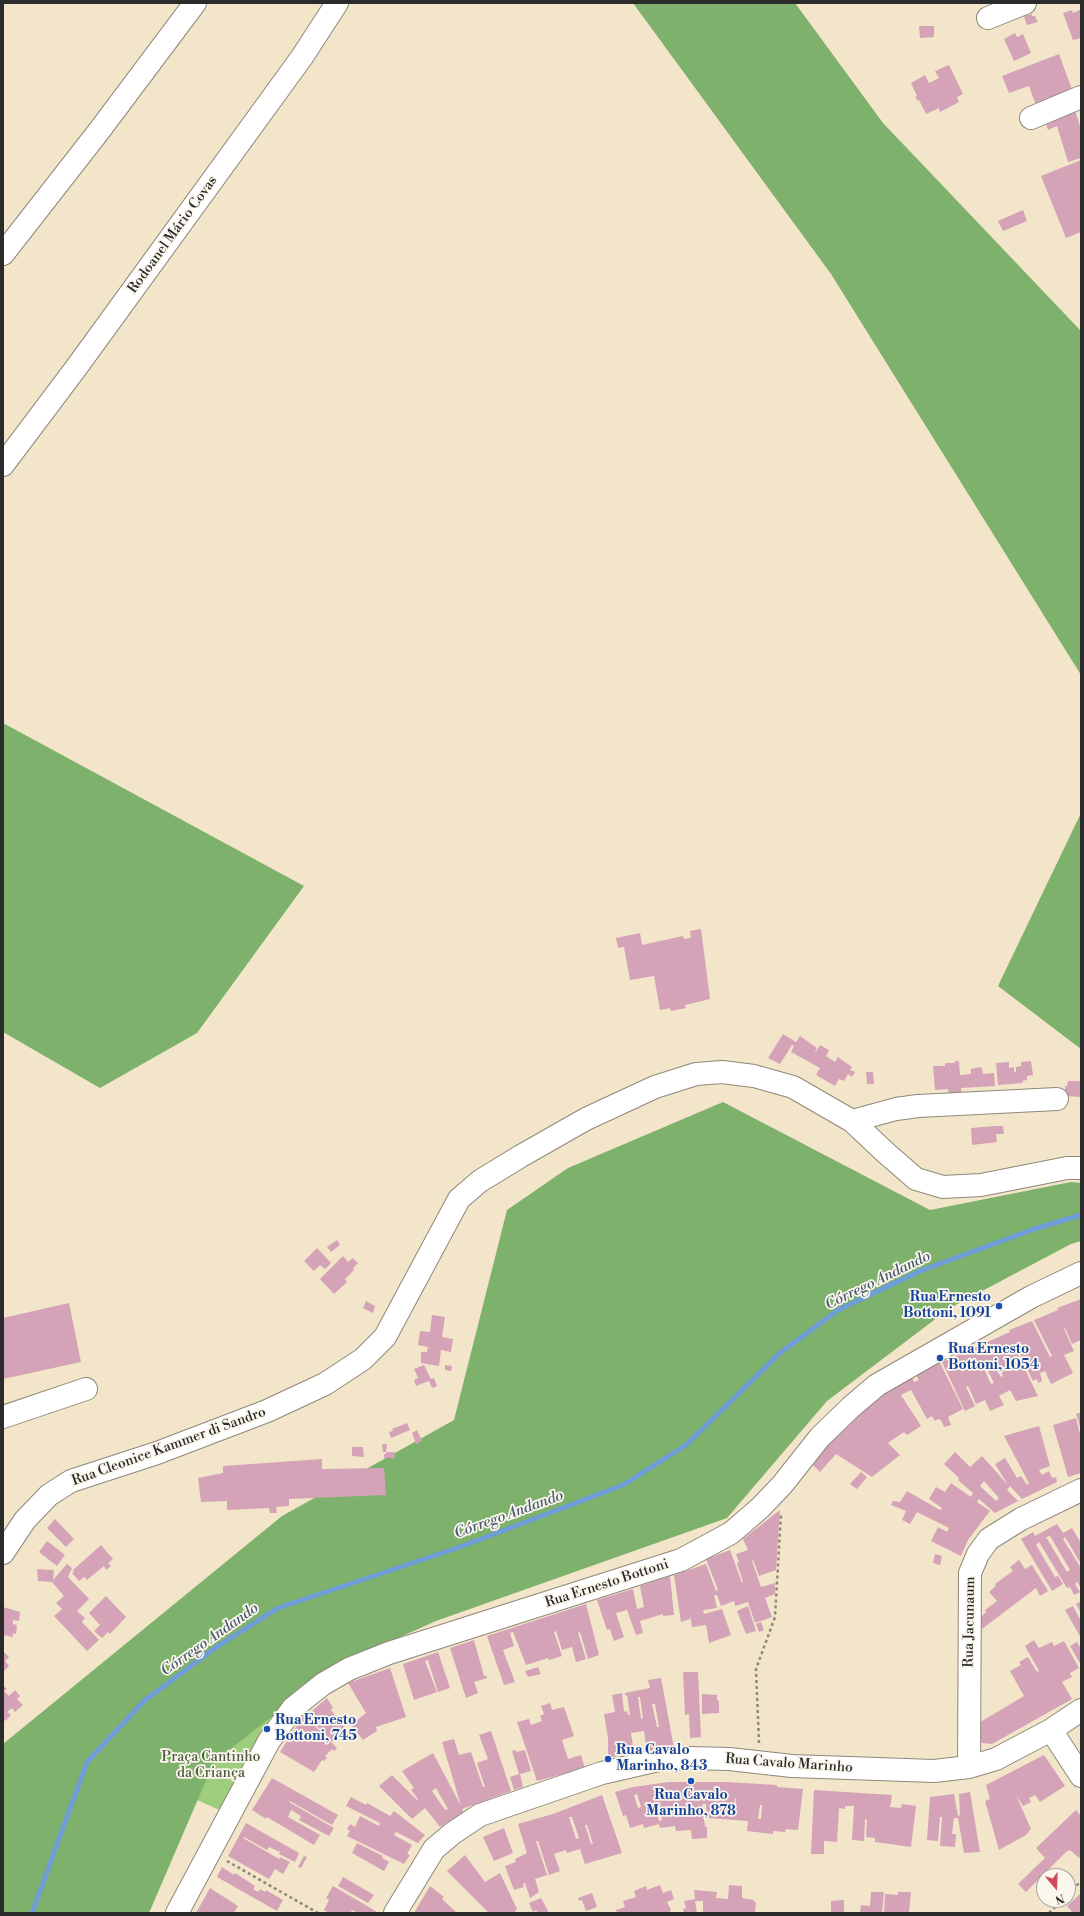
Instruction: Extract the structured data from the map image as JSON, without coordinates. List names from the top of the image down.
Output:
{
  "streets": {
    "main road": [
      "Rodoanel Mário Covas",
      "Rua Cleonice Kammer di Sandro",
      "Rua Ernesto Bottoni",
      "Rua Jacunaum",
      "Rua Cavalo Marinho"
    ]
  },
  "crossings": [
    ["Rua Jacunaum", "Rua Cavalo Marinho"]
  ],
  "water": ["Córrego Andando"],
  "parks": ["Praça Cantinho da Criança"],
  "places": [
    "Rua Ernesto Bottoni, 1091",
    "Rua Ernesto Bottoni, 1054",
    "Rua Ernesto Bottoni, 745",
    "Rua Cavalo Marinho, 843",
    "Rua Cavalo Marinho, 878"
  ],
  "north": "bottom"
}
